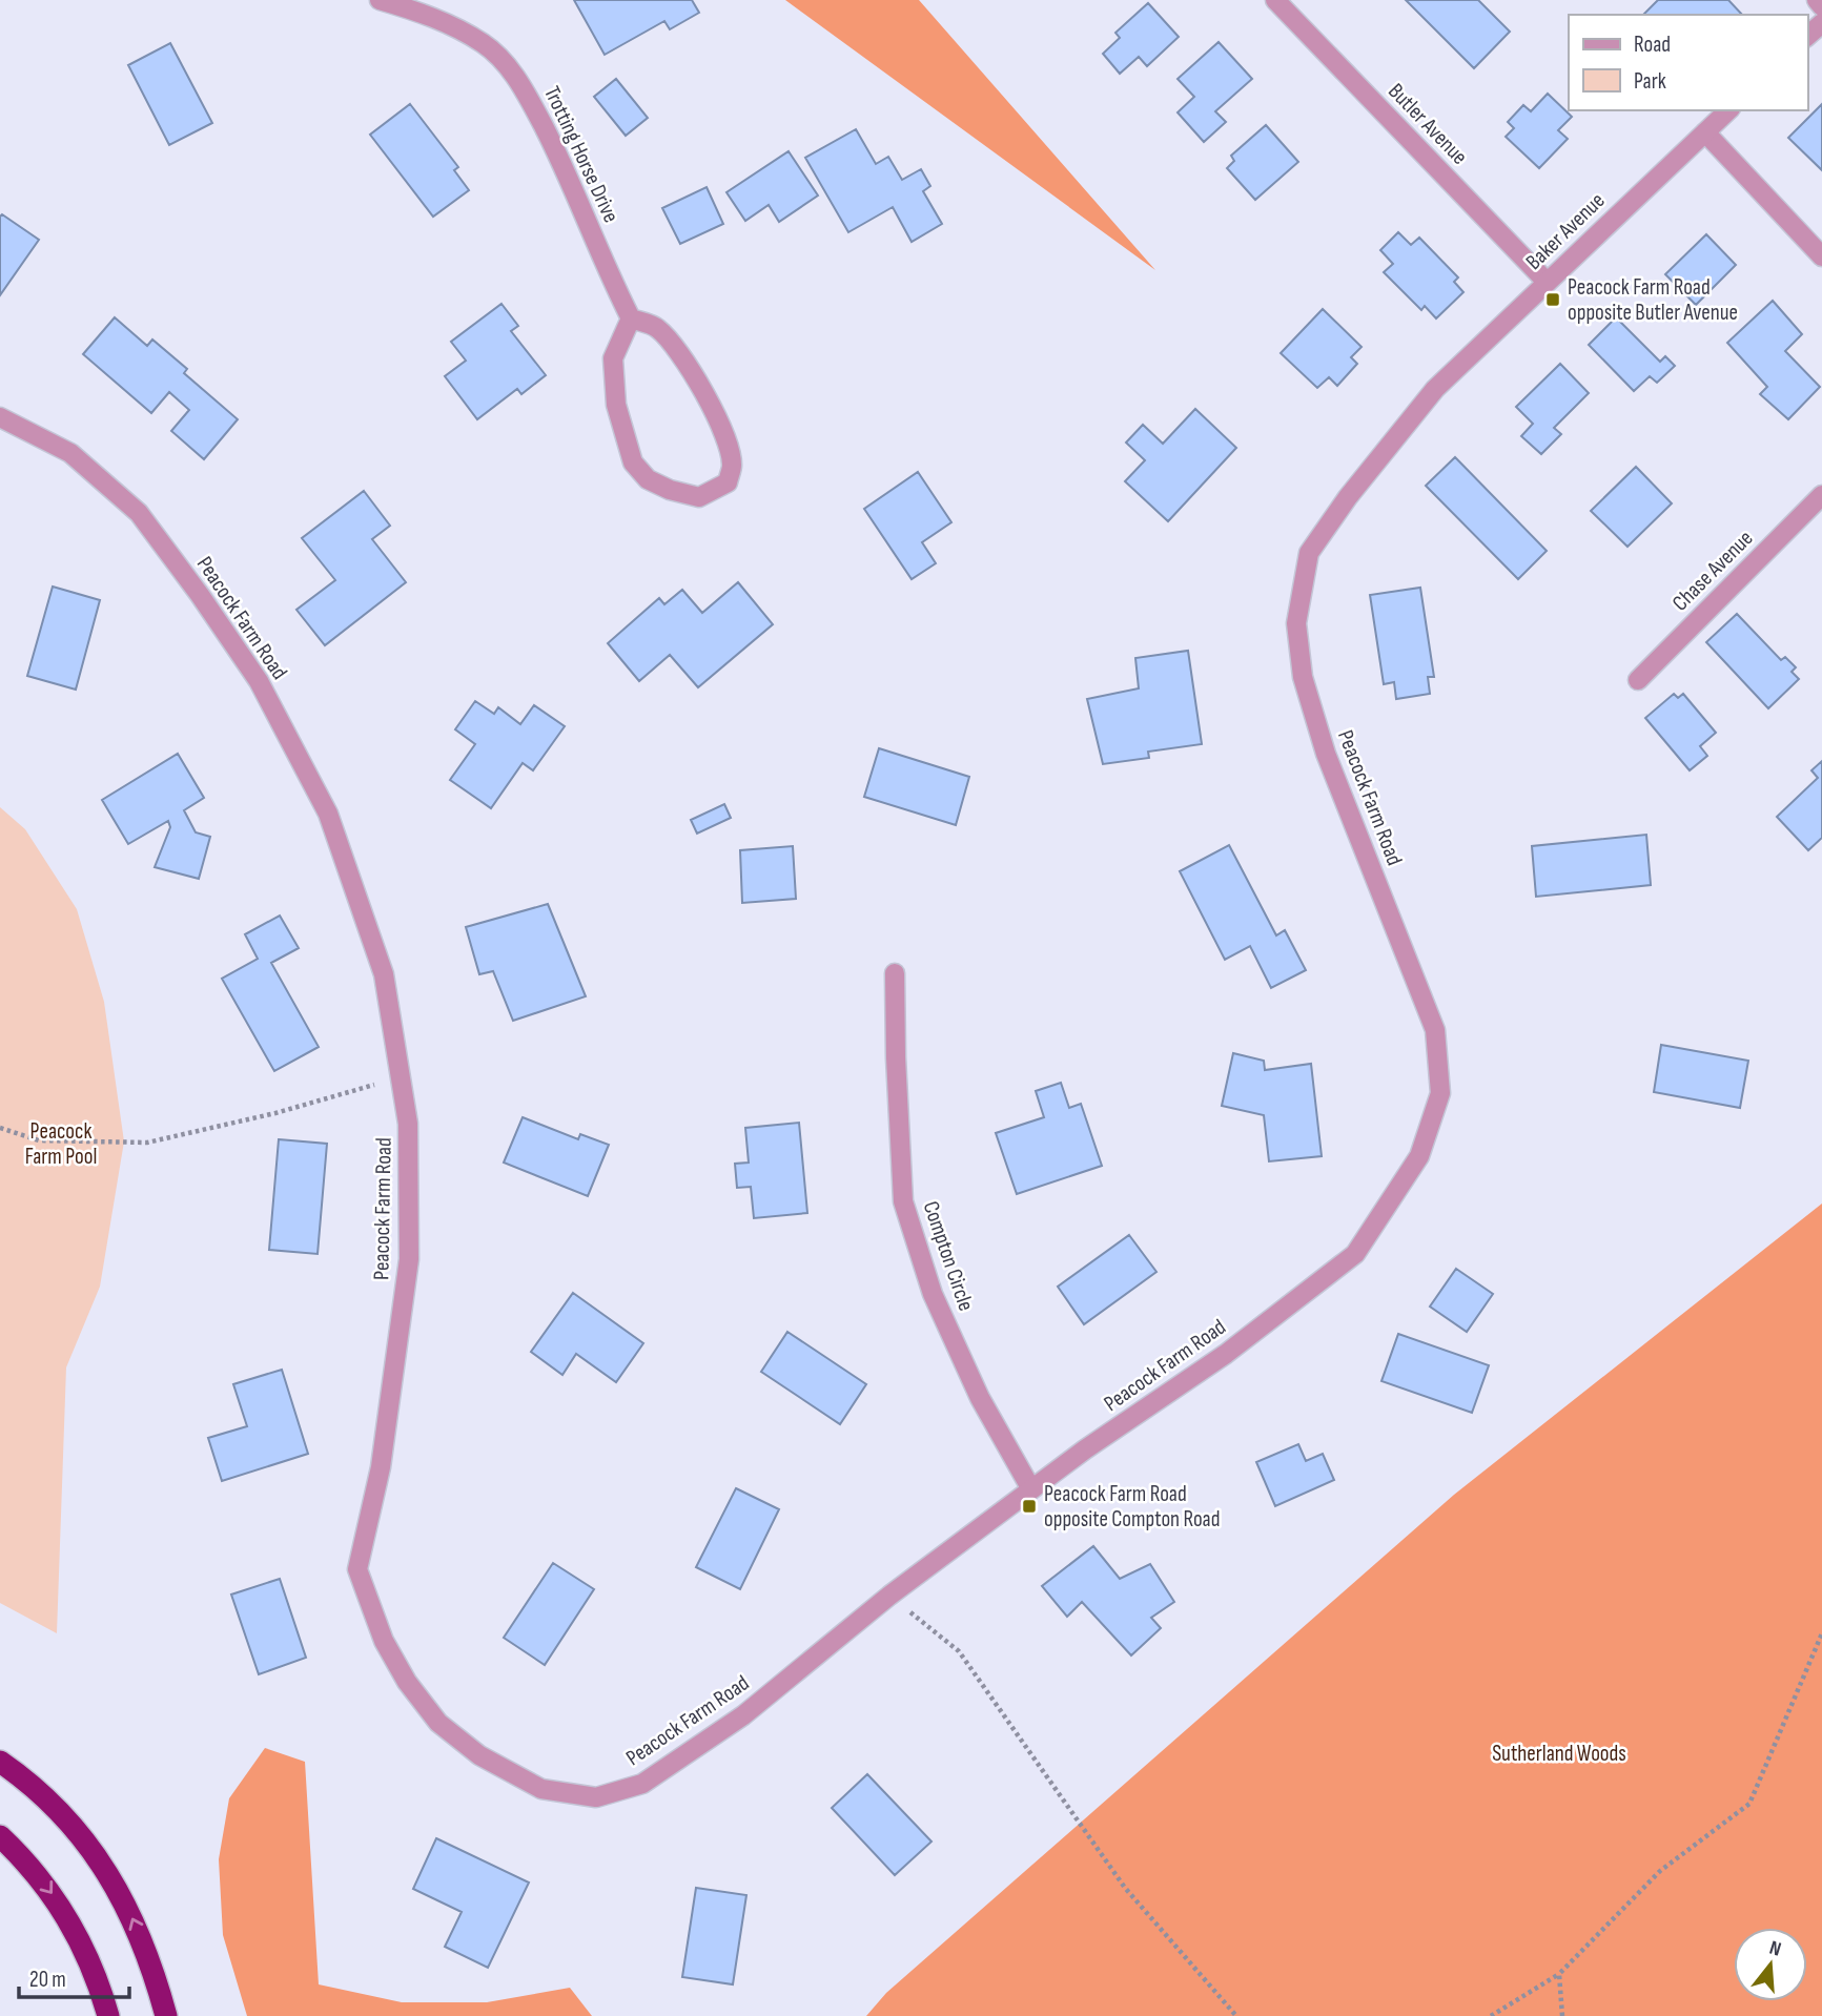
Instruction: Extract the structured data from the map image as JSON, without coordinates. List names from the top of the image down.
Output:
{
  "streets": {
    "street": [
      "Butler Avenue",
      "Trotting Horse Drive",
      "Baker Avenue",
      "Chase Avenue",
      "Peacock Farm Road",
      "Compton Circle"
    ]
  },
  "crossings": [
    ["Butler Avenue", "Baker Avenue"],
    ["Baker Avenue", "Peacock Farm Road"],
    ["Peacock Farm Road", "Compton Circle"]
  ],
  "parks": ["Peacock Farm Pool", "Sutherland Woods"],
  "places": {
    "transit": ["Peacock Farm Road opposite Butler Avenue", "Peacock Farm Road opposite Compton Road"]
  },
  "legend": ["Road", "Park"],
  "scale_bar": "20 m",
  "north": "top"
}
